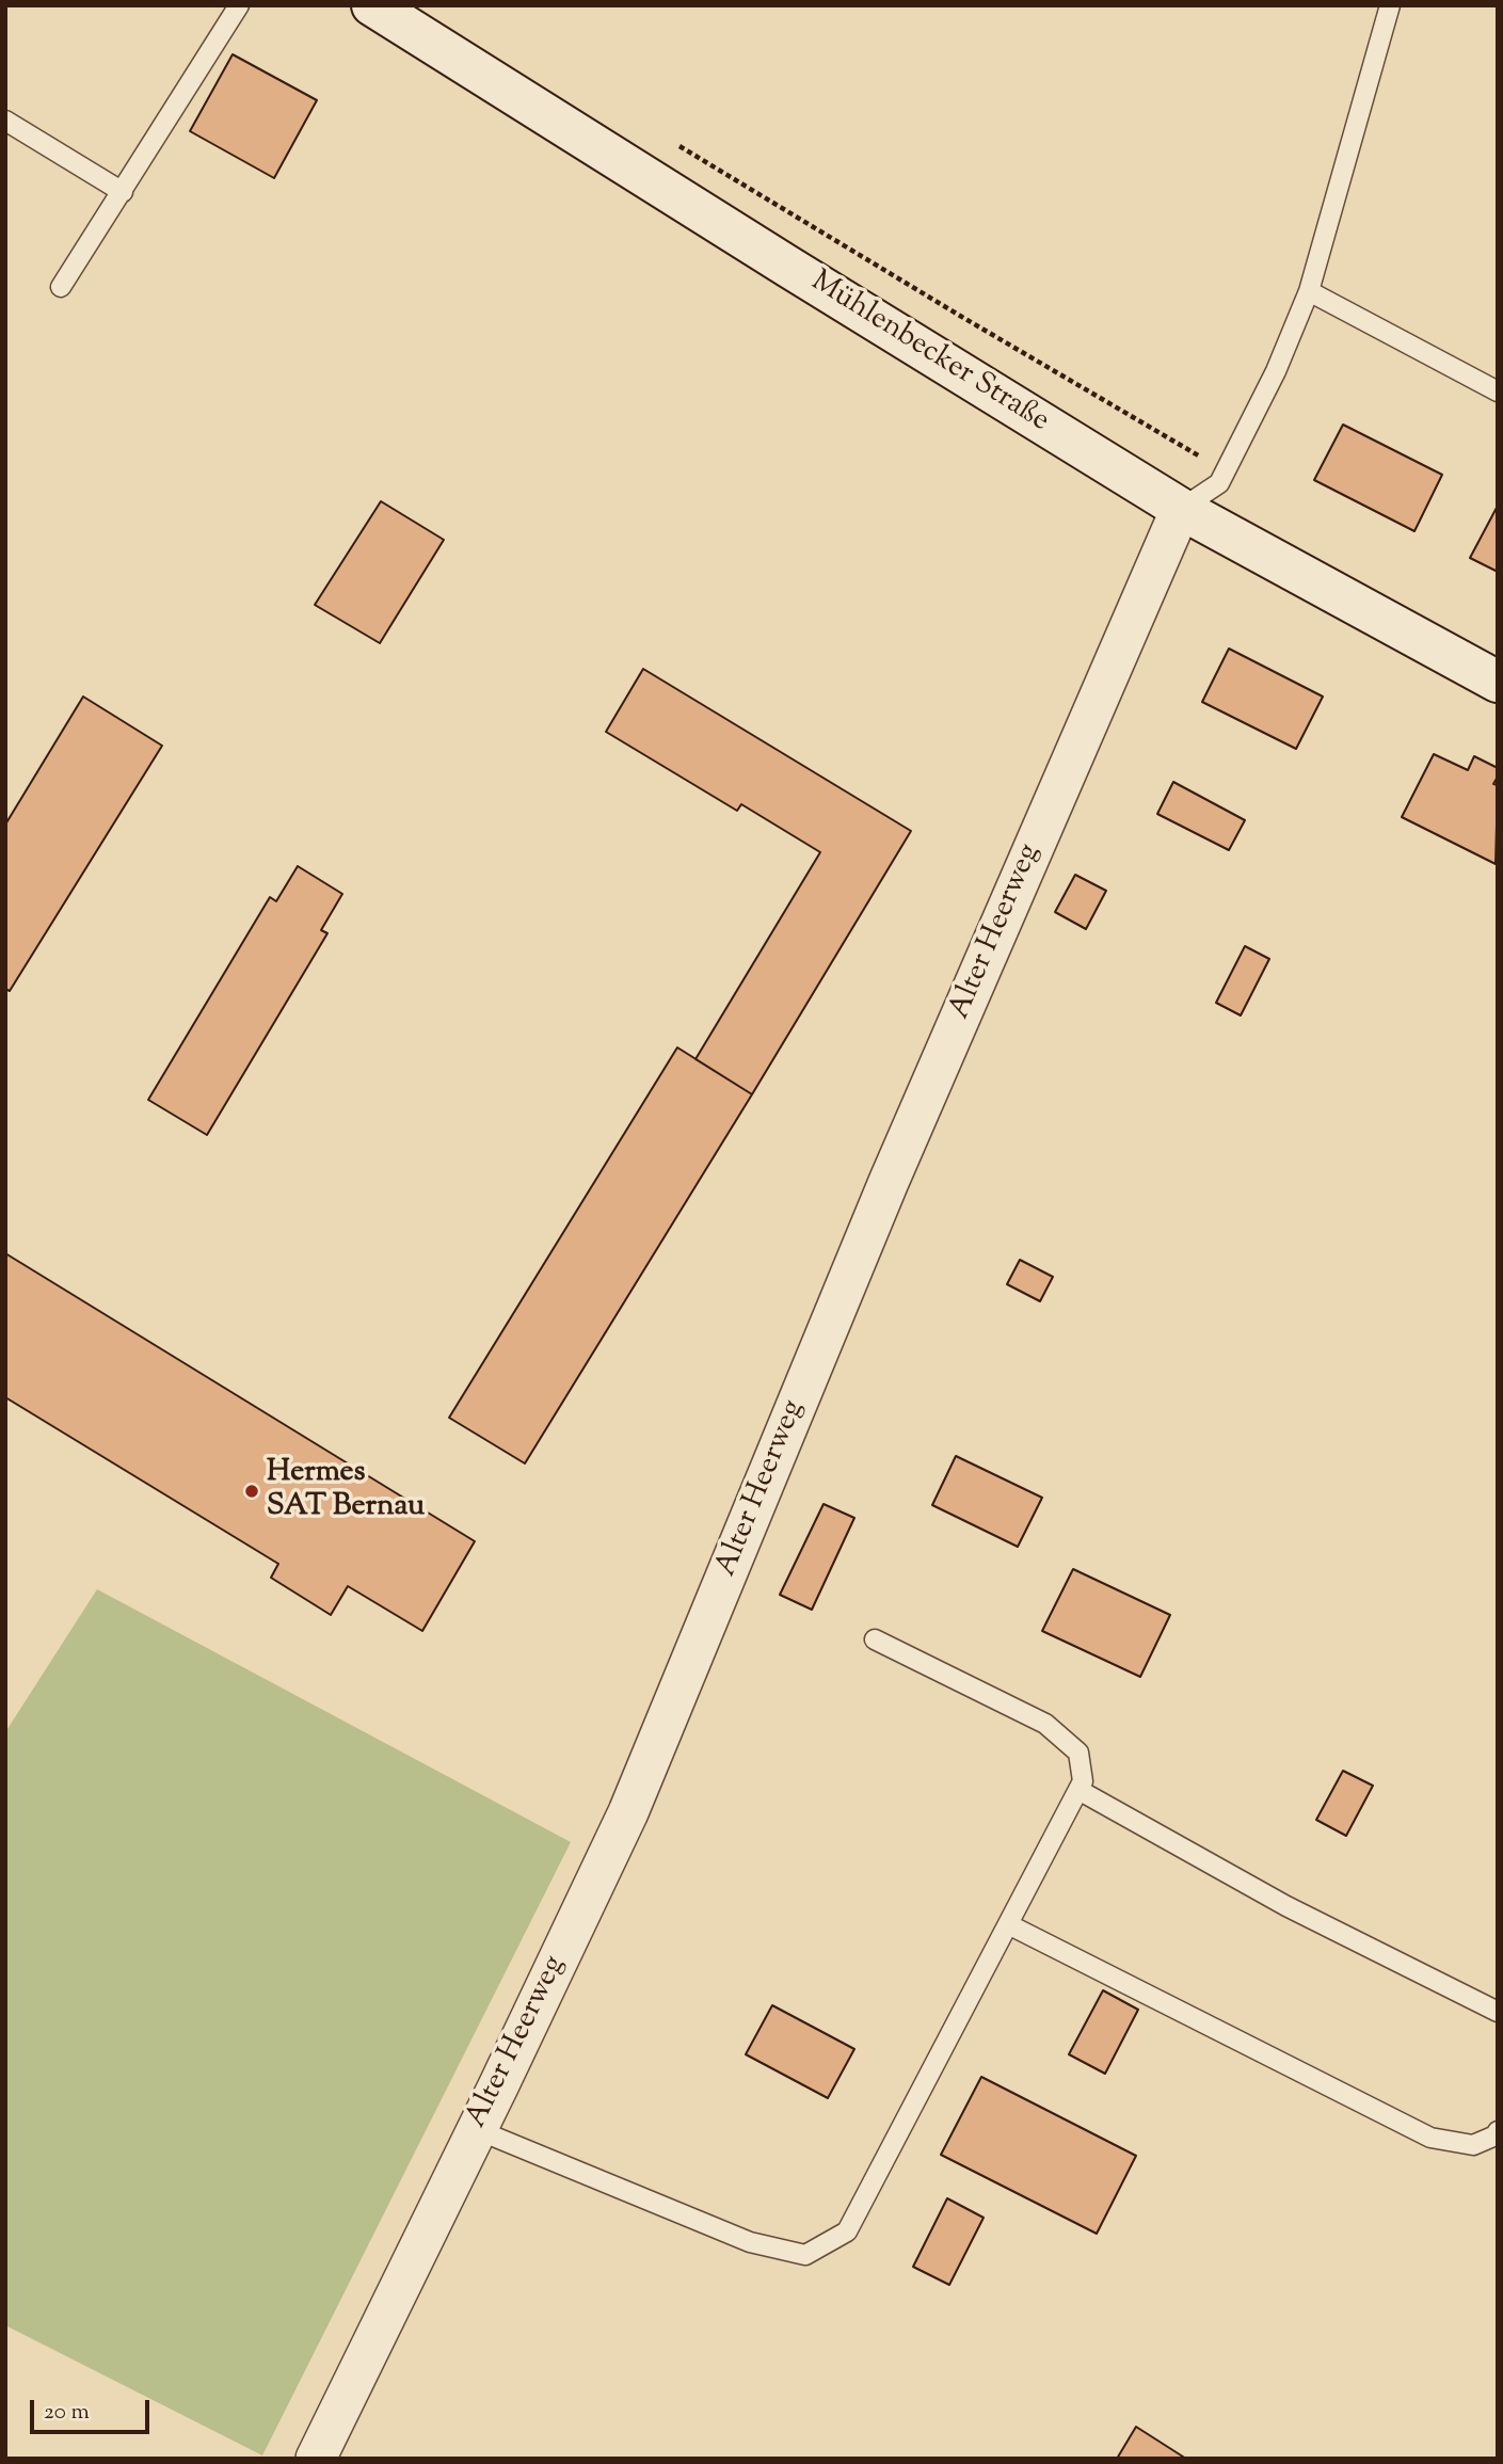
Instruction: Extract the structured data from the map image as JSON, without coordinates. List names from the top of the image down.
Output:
{
  "streets": {
    "main road": ["Mühlenbecker Straße"],
    "street": ["Alter Heerweg"]
  },
  "crossings": [
    ["Mühlenbecker Straße", "Alter Heerweg"]
  ],
  "places": ["Hermes SAT Bernau"],
  "scale_bar": "20 m"
}
